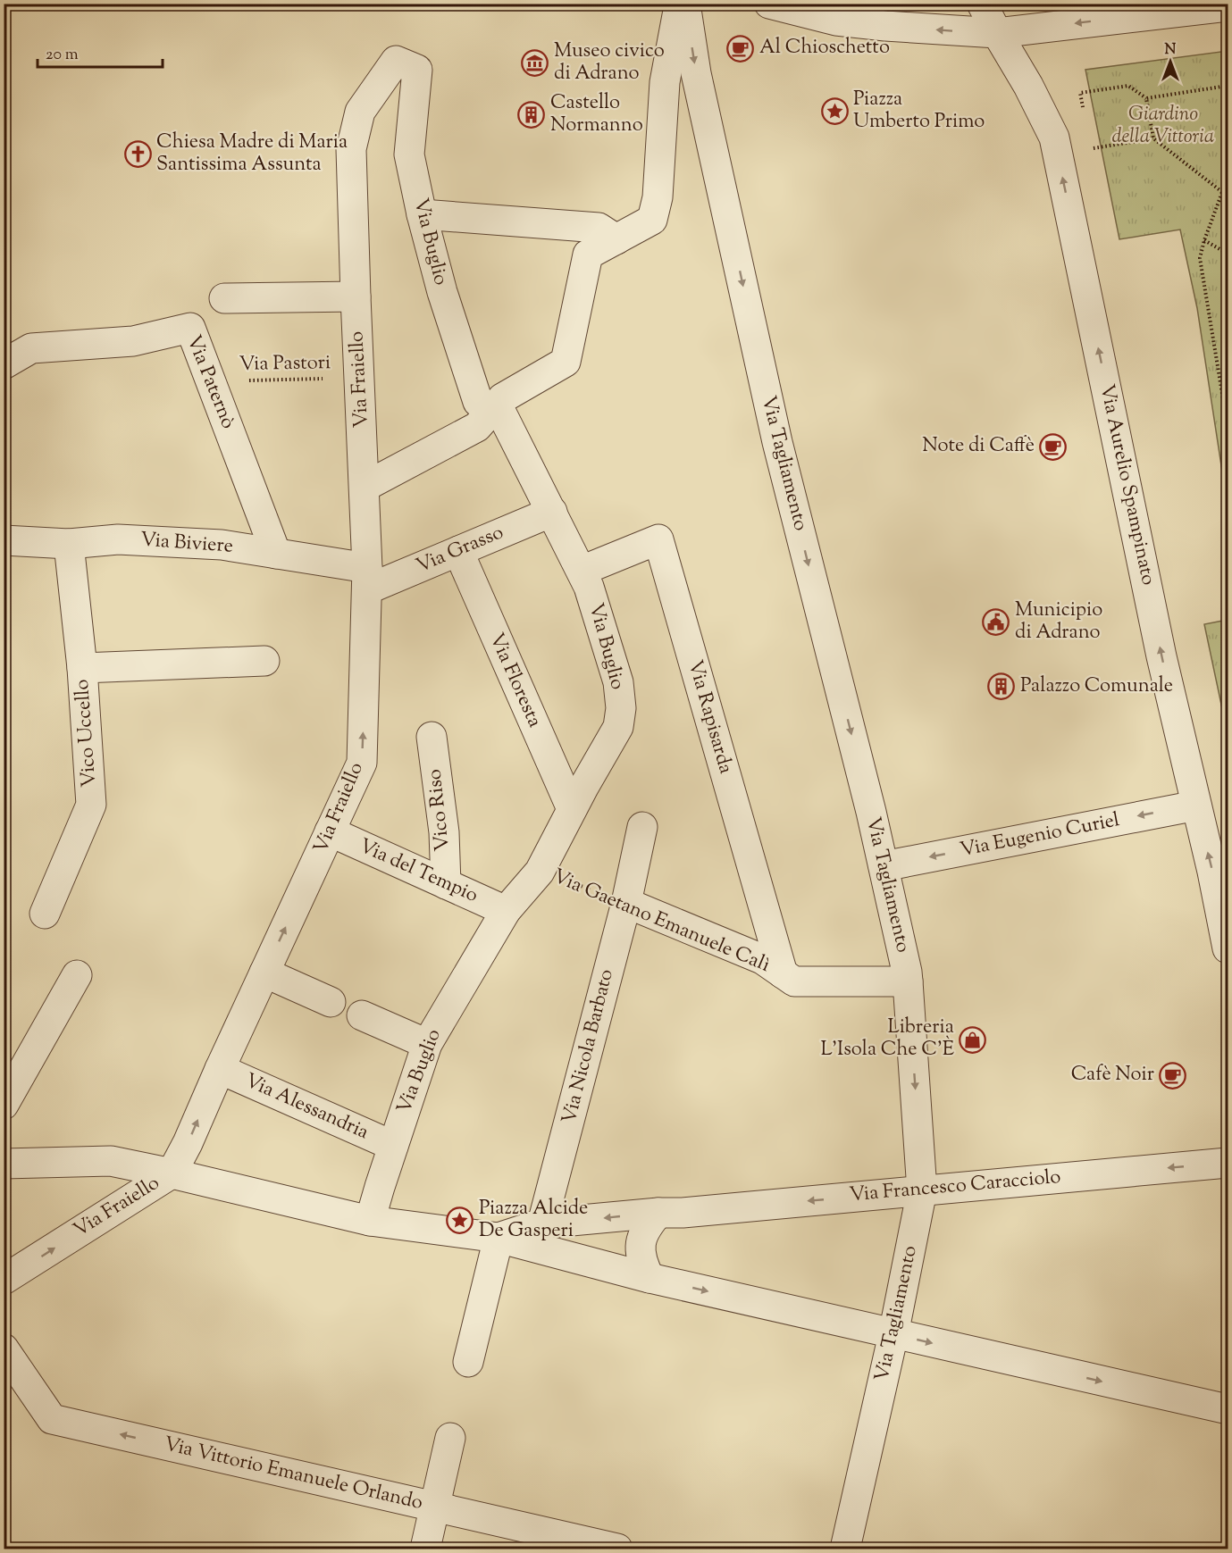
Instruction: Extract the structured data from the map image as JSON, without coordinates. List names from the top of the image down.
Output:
{
  "streets": {
    "street": [
      "Via Buglio",
      "Via Fraiello",
      "Via Paternò",
      "Via Tagliamento",
      "Via Aurelio Spampinato",
      "Via Biviere",
      "Via Grasso",
      "Via Floresta",
      "Via Rapisarda",
      "Vico Uccello",
      "Vico Riso",
      "Via Eugenio Curiel",
      "Via del Tempio",
      "Via Gaetano Emanuele Calì",
      "Via Nicola Barbato",
      "Via Alessandria",
      "Via Francesco Caracciolo",
      "Via Vittorio Emanuele Orlando"
    ],
    "path": ["Via Pastori"]
  },
  "crossings": [
    ["Via Buglio", "Via Fraiello"],
    ["Via Buglio", "Via Grasso"],
    ["Via Buglio", "Via Floresta"],
    ["Via Buglio", "Via Rapisarda"],
    ["Via Buglio", "Via del Tempio"],
    ["Via Buglio", "Via Gaetano Emanuele Calì"],
    ["Via Buglio", "Via Alessandria"],
    ["Via Pastori", "Via Fraiello"],
    ["Via Pastori", "Via Paternò"],
    ["Via Fraiello", "Via Biviere"],
    ["Via Fraiello", "Via Grasso"],
    ["Via Fraiello", "Via del Tempio"],
    ["Via Fraiello", "Via Alessandria"],
    ["Via Paternò", "Via Biviere"],
    ["Via Tagliamento", "Via Eugenio Curiel"],
    ["Via Tagliamento", "Via Gaetano Emanuele Calì"],
    ["Via Tagliamento", "Via Francesco Caracciolo"],
    ["Via Aurelio Spampinato", "Via Eugenio Curiel"],
    ["Via Biviere", "Via Grasso"],
    ["Via Biviere", "Vico Uccello"],
    ["Via Grasso", "Via Floresta"],
    ["Via Rapisarda", "Via Gaetano Emanuele Calì"],
    ["Vico Riso", "Via del Tempio"],
    ["Via Gaetano Emanuele Calì", "Via Nicola Barbato"],
    ["Via Nicola Barbato", "Via Francesco Caracciolo"]
  ],
  "one_way": [
    "Via Fraiello",
    "Via Tagliamento",
    "Via Aurelio Spampinato",
    "Via Eugenio Curiel"
  ],
  "parks": ["Giardino della Vittoria"],
  "places": {
    "cafe": ["Al Chioschetto", "Note di Caffè", "Cafè Noir"],
    "museum": ["Museo civico di Adrano"],
    "place": ["Piazza Umberto Primo", "Piazza Alcide De Gasperi"],
    "building": ["Castello Normanno", "Palazzo Comunale"],
    "church": ["Chiesa Madre di Maria Santissima Assunta"],
    "public building": ["Municipio di Adrano"],
    "shop": ["Libreria L'Isola Che C'È"]
  },
  "scale_bar": "20 m",
  "north": "top"
}
